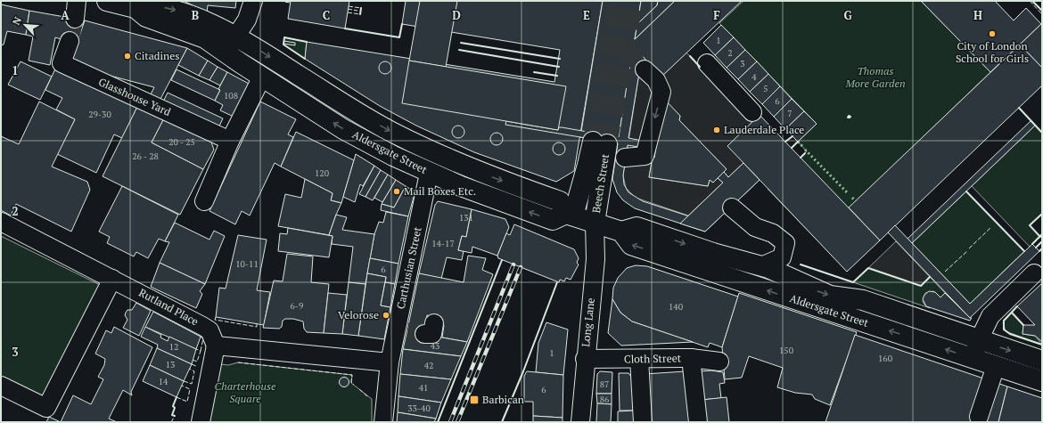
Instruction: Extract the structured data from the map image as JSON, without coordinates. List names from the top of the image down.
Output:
{
  "streets": {
    "main road": ["Aldersgate Street", "Beech Street"],
    "street": [
      "Glasshouse Yard",
      "Carthusian Street",
      "Rutland Place",
      "Long Lane",
      "Cloth Street"
    ]
  },
  "crossings": [
    ["Aldersgate Street", "Beech Street"],
    ["Aldersgate Street", "Carthusian Street"],
    ["Beech Street", "Long Lane"],
    ["Long Lane", "Cloth Street"]
  ],
  "parks": ["Thomas More Garden", "Charterhouse Square"],
  "places": {
    "other": [
      "City of London School for Girls",
      "Citadines",
      "Lauderdale Place",
      "Mail Boxes Etc.",
      "Velorose"
    ],
    "transit": ["Barbican"]
  },
  "house_numbers": [
    "1",
    "2",
    "3",
    "4",
    "5",
    "108",
    "6",
    "7",
    "29-30",
    "20 - 25",
    "26 - 28",
    "120",
    "131",
    "14-17",
    "10-11",
    "6",
    "6-9",
    "140",
    "43",
    "12",
    "150",
    "1",
    "160",
    "13",
    "42",
    "14",
    "87",
    "41",
    "6",
    "86",
    "33-40"
  ],
  "north": "top left",
  "grid": {
    "columns": [
      "A",
      "B",
      "C",
      "D",
      "E",
      "F",
      "G",
      "H"
    ],
    "rows": ["1", "2", "3"]
  }
}
